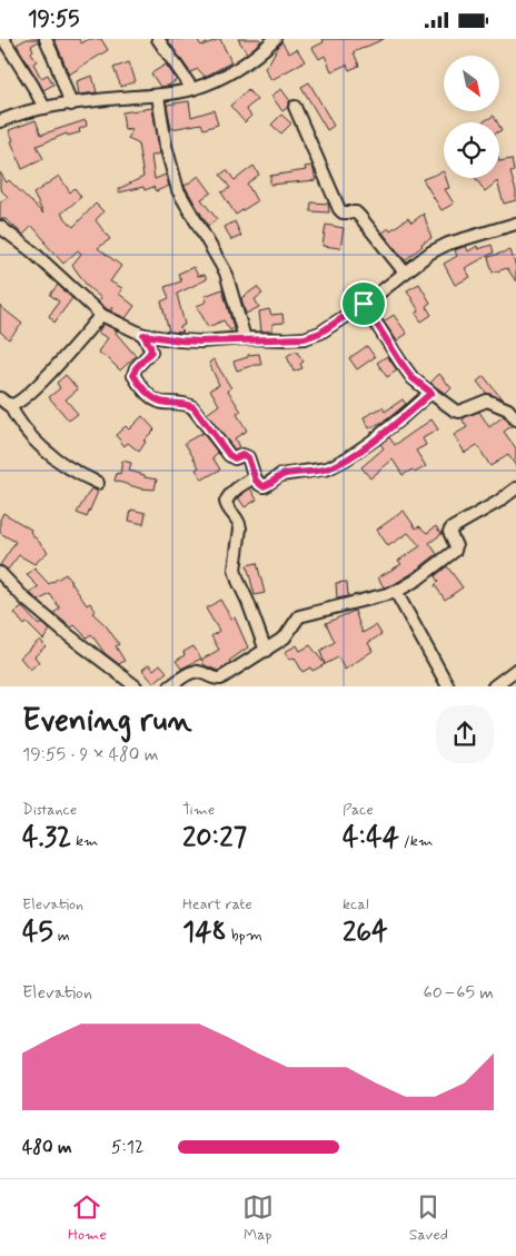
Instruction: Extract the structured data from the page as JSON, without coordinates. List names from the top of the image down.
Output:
{
  "north": "bottom right",
  "page": {
    "status": "19:55",
    "heading": ["Evening run", "19:55 · 9 × 480 m"],
    "stats": [
      ["Distance", "4.32 km"],
      ["Time", "20:27"],
      ["Pace", "4:44 /km"],
      ["Elevation", "45 m"],
      ["Heart rate", "148 bpm"],
      ["kcal", "264"]
    ],
    "chart": ["Elevation", "60–65 m"],
    "list": [
      {
        "name": "480 m",
        "note": "5:12"
      }
    ],
    "tabs": ["Home", "Map", "Saved"]
  }
}
